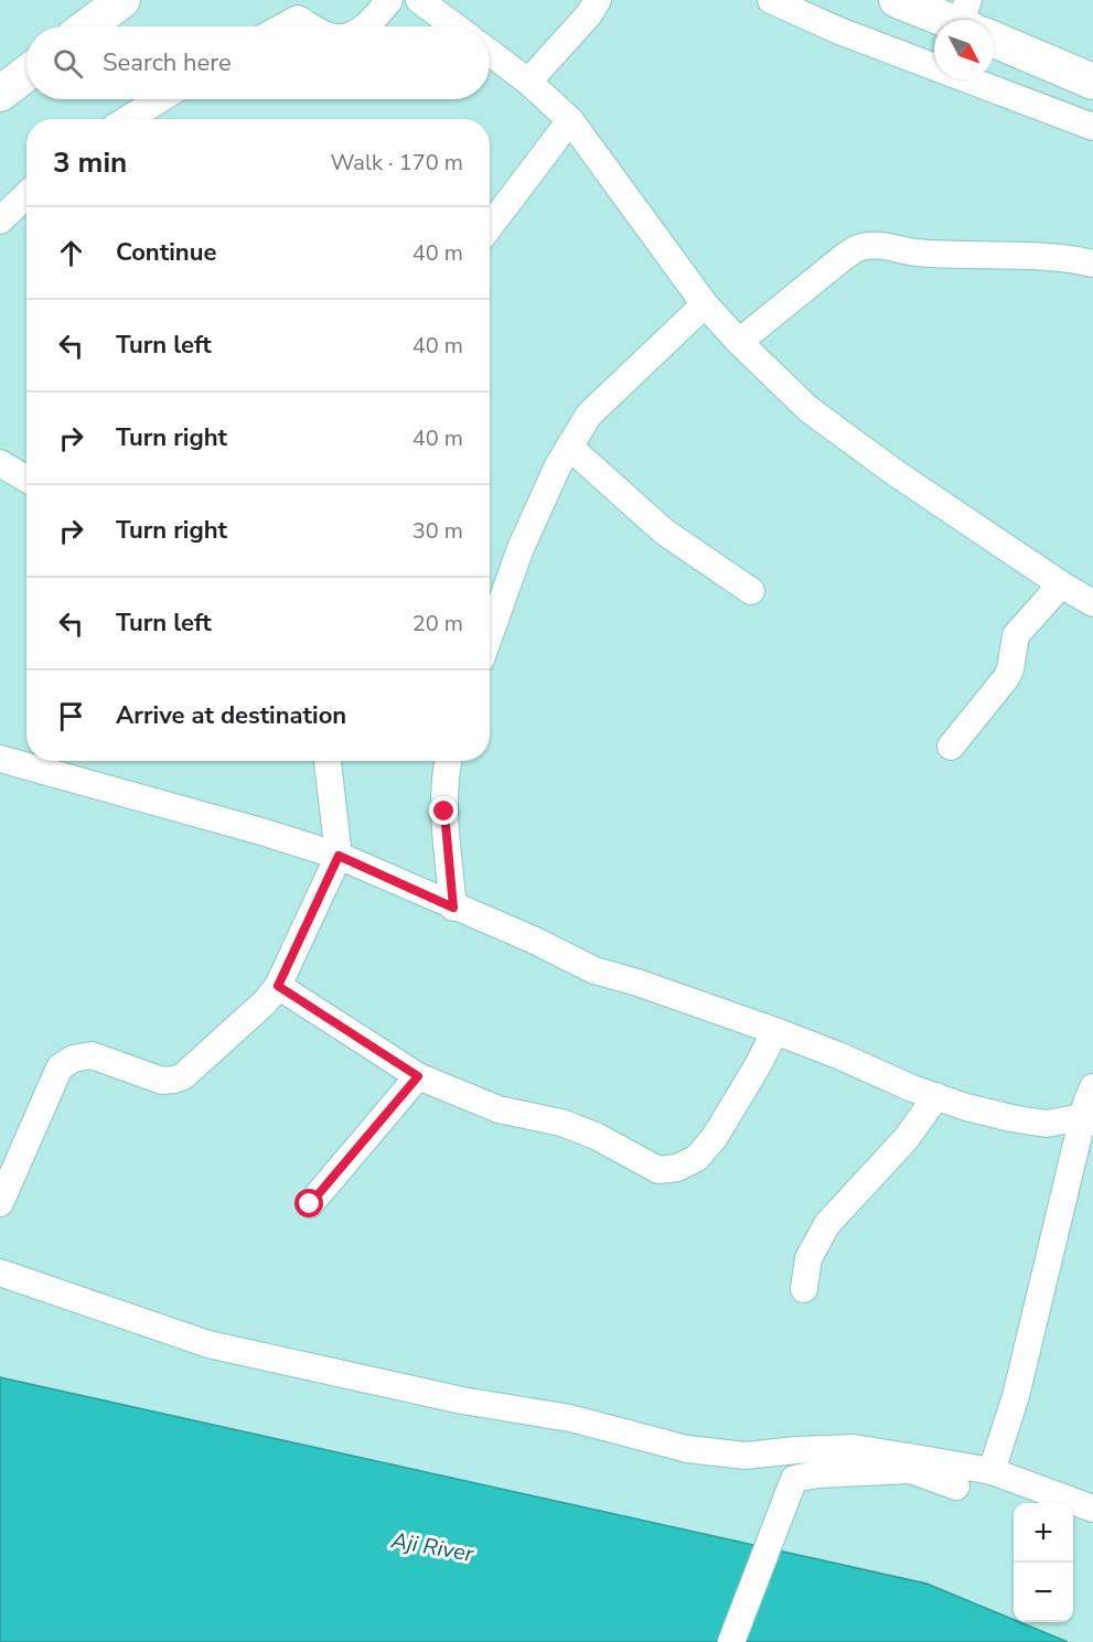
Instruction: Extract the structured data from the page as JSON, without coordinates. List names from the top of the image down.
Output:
{
  "water": ["Aji River"],
  "north": "bottom right",
  "page": {
    "search": "Search here",
    "heading": ["3 min", "Walk · 170 m"],
    "list": [
      ["Continue", "40 m"],
      ["Turn left", "40 m"],
      ["Turn right", "40 m"],
      ["Turn right", "30 m"],
      ["Turn left", "20 m"],
      "Arrive at destination"
    ],
    "map_buttons": ["+", "−"]
  }
}
